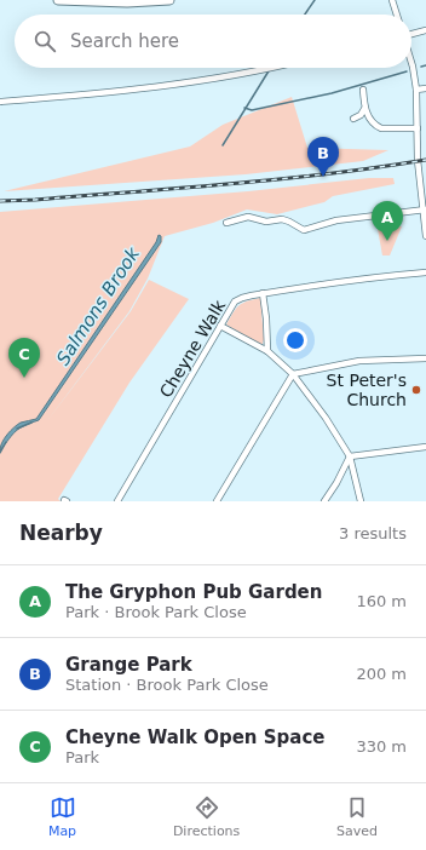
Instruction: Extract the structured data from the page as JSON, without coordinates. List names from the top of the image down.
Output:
{
  "streets": {
    "street": ["Cheyne Walk"]
  },
  "water": ["Salmons Brook"],
  "places": ["St Peter's Church"],
  "page": {
    "search": "Search here",
    "pins": ["B", "A", "C"],
    "heading": ["Nearby", "3 results"],
    "list": [
      {
        "mark": "A",
        "name": "The Gryphon Pub Garden",
        "note": "Park · Brook Park Close",
        "value": "160 m"
      },
      {
        "mark": "B",
        "name": "Grange Park",
        "note": "Station · Brook Park Close",
        "value": "200 m"
      },
      {
        "mark": "C",
        "name": "Cheyne Walk Open Space",
        "note": "Park",
        "value": "330 m"
      }
    ],
    "nav": ["Map", "Directions", "Saved"]
  }
}
